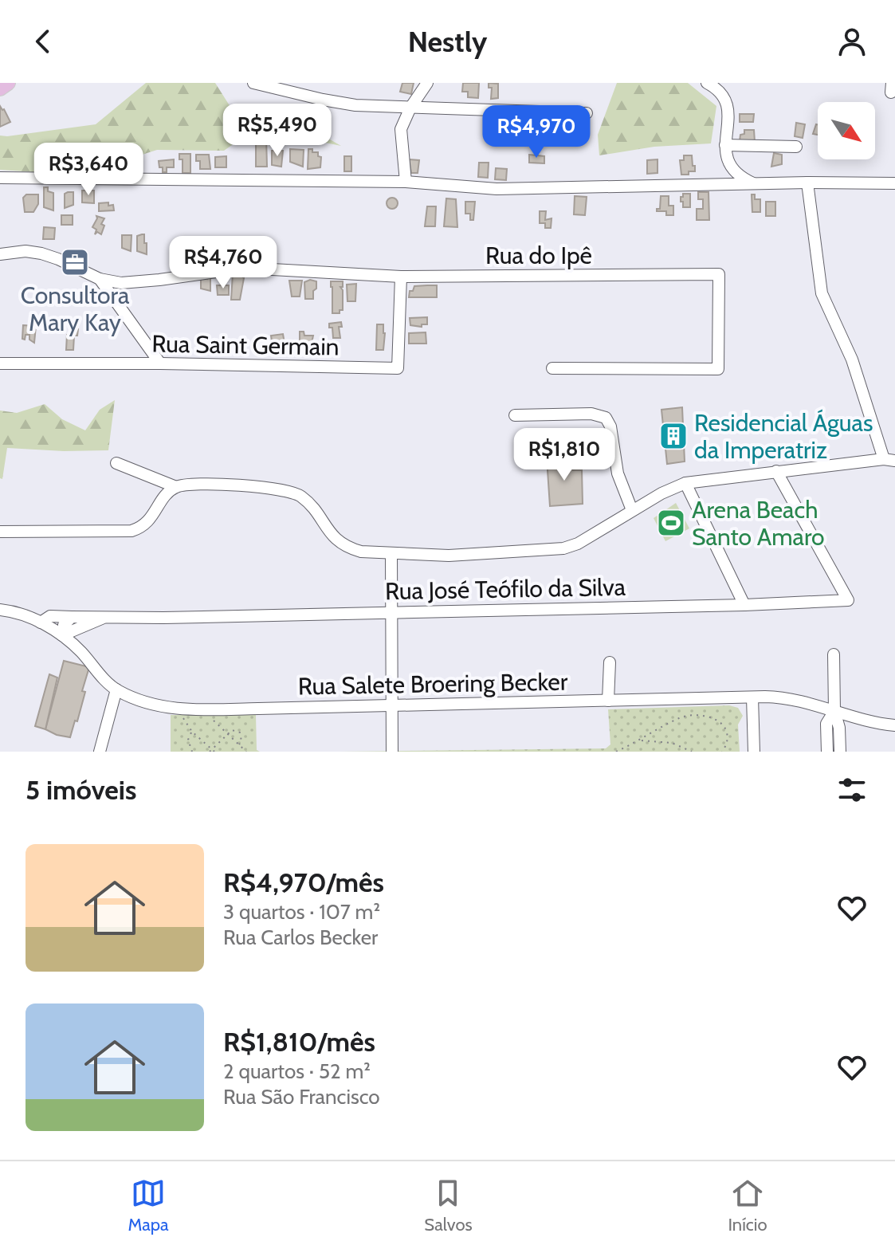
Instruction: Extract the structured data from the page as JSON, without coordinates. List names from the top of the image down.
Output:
{
  "streets": {
    "street": [
      "Rua do Ipê",
      "Rua Saint Germain",
      "Rua José Teófilo da Silva",
      "Rua Salete Broering Becker"
    ]
  },
  "crossings": [
    ["Rua do Ipê", "Rua Saint Germain"],
    ["Rua José Teófilo da Silva", "Rua Salete Broering Becker"]
  ],
  "places": {
    "office": ["Consultora Mary Kay"],
    "building": ["Residencial Águas da Imperatriz"],
    "sports": ["Arena Beach Santo Amaro"]
  },
  "north": "bottom right",
  "page": {
    "header": "Nestly",
    "price": [
      "R$5,490",
      "R$4,970",
      "R$3,640",
      "R$4,760",
      "R$1,810"
    ],
    "heading": "5 imóveis",
    "list": [
      {
        "name": "R$4,970/mês",
        "note": "3 quartos · 107 m² · Rua Carlos Becker"
      },
      {
        "name": "R$1,810/mês",
        "note": "2 quartos · 52 m² · Rua São Francisco"
      }
    ],
    "tabs": ["Mapa", "Salvos", "Início"]
  }
}
